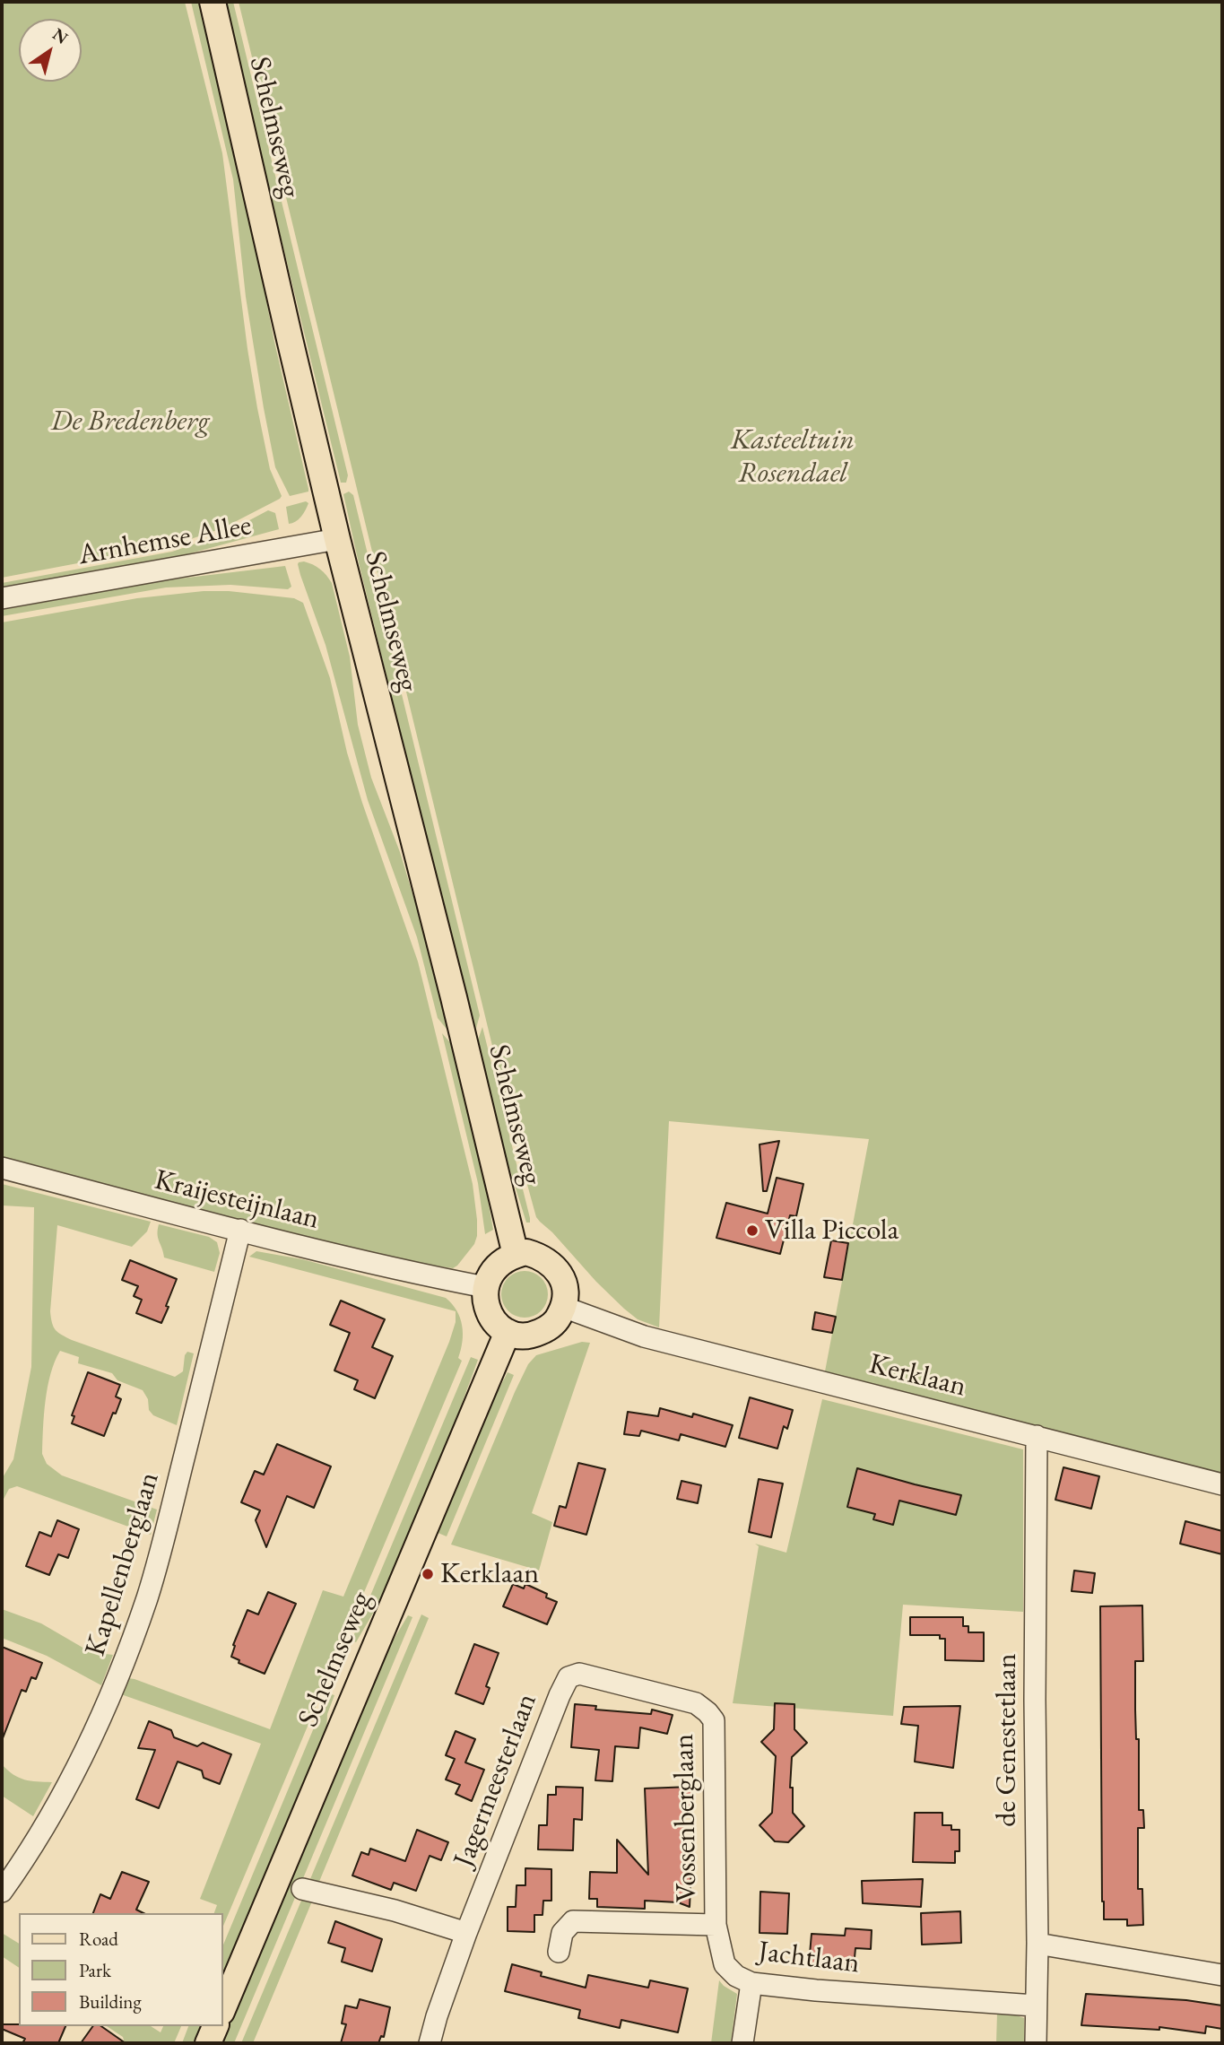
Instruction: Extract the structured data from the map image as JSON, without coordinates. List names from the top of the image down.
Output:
{
  "streets": {
    "main road": ["Schelmseweg"],
    "street": [
      "Arnhemse Allee",
      "Kraijesteijnlaan",
      "Kerklaan",
      "Kapellenberglaan",
      "de Genestetlaan",
      "Jagermeesterlaan",
      "Vossenberglaan",
      "Jachtlaan"
    ]
  },
  "crossings": [
    ["Schelmseweg", "Arnhemse Allee"],
    ["Schelmseweg", "Kraijesteijnlaan"],
    ["Schelmseweg", "Kerklaan"],
    ["Kraijesteijnlaan", "Kerklaan"],
    ["Kraijesteijnlaan", "Kapellenberglaan"],
    ["Kerklaan", "de Genestetlaan"],
    ["de Genestetlaan", "Jachtlaan"],
    ["Jagermeesterlaan", "Vossenberglaan"],
    ["Vossenberglaan", "Jachtlaan"]
  ],
  "parks": ["De Bredenberg", "Kasteeltuin Rosendael"],
  "places": ["Villa Piccola", "Kerklaan"],
  "legend": ["Road", "Park", "Building"],
  "north": "top right"
}
